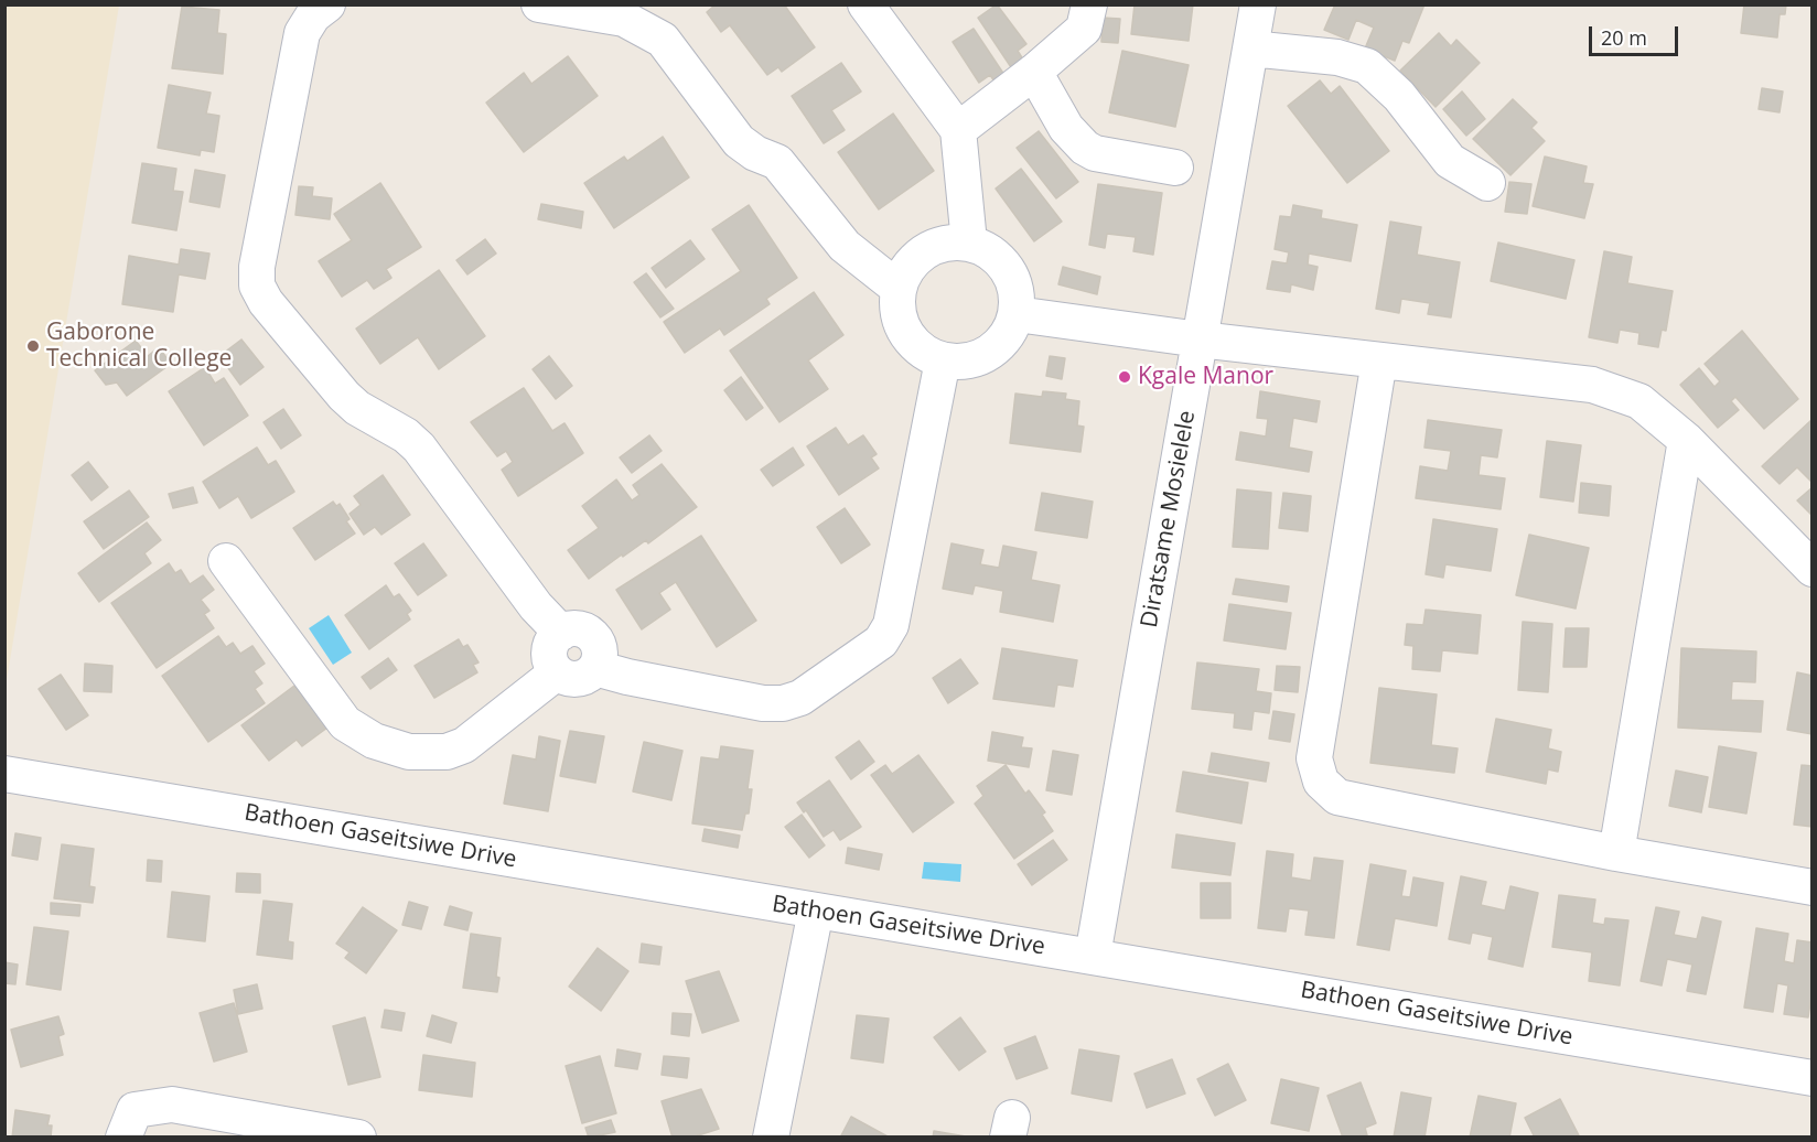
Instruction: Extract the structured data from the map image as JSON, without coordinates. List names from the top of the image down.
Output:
{
  "streets": {
    "street": ["Diratsame Mosielele", "Bathoen Gaseitsiwe Drive"]
  },
  "crossings": [
    ["Diratsame Mosielele", "Bathoen Gaseitsiwe Drive"]
  ],
  "places": ["Gaborone Technical College", "Kgale Manor"],
  "scale_bar": "20 m"
}
